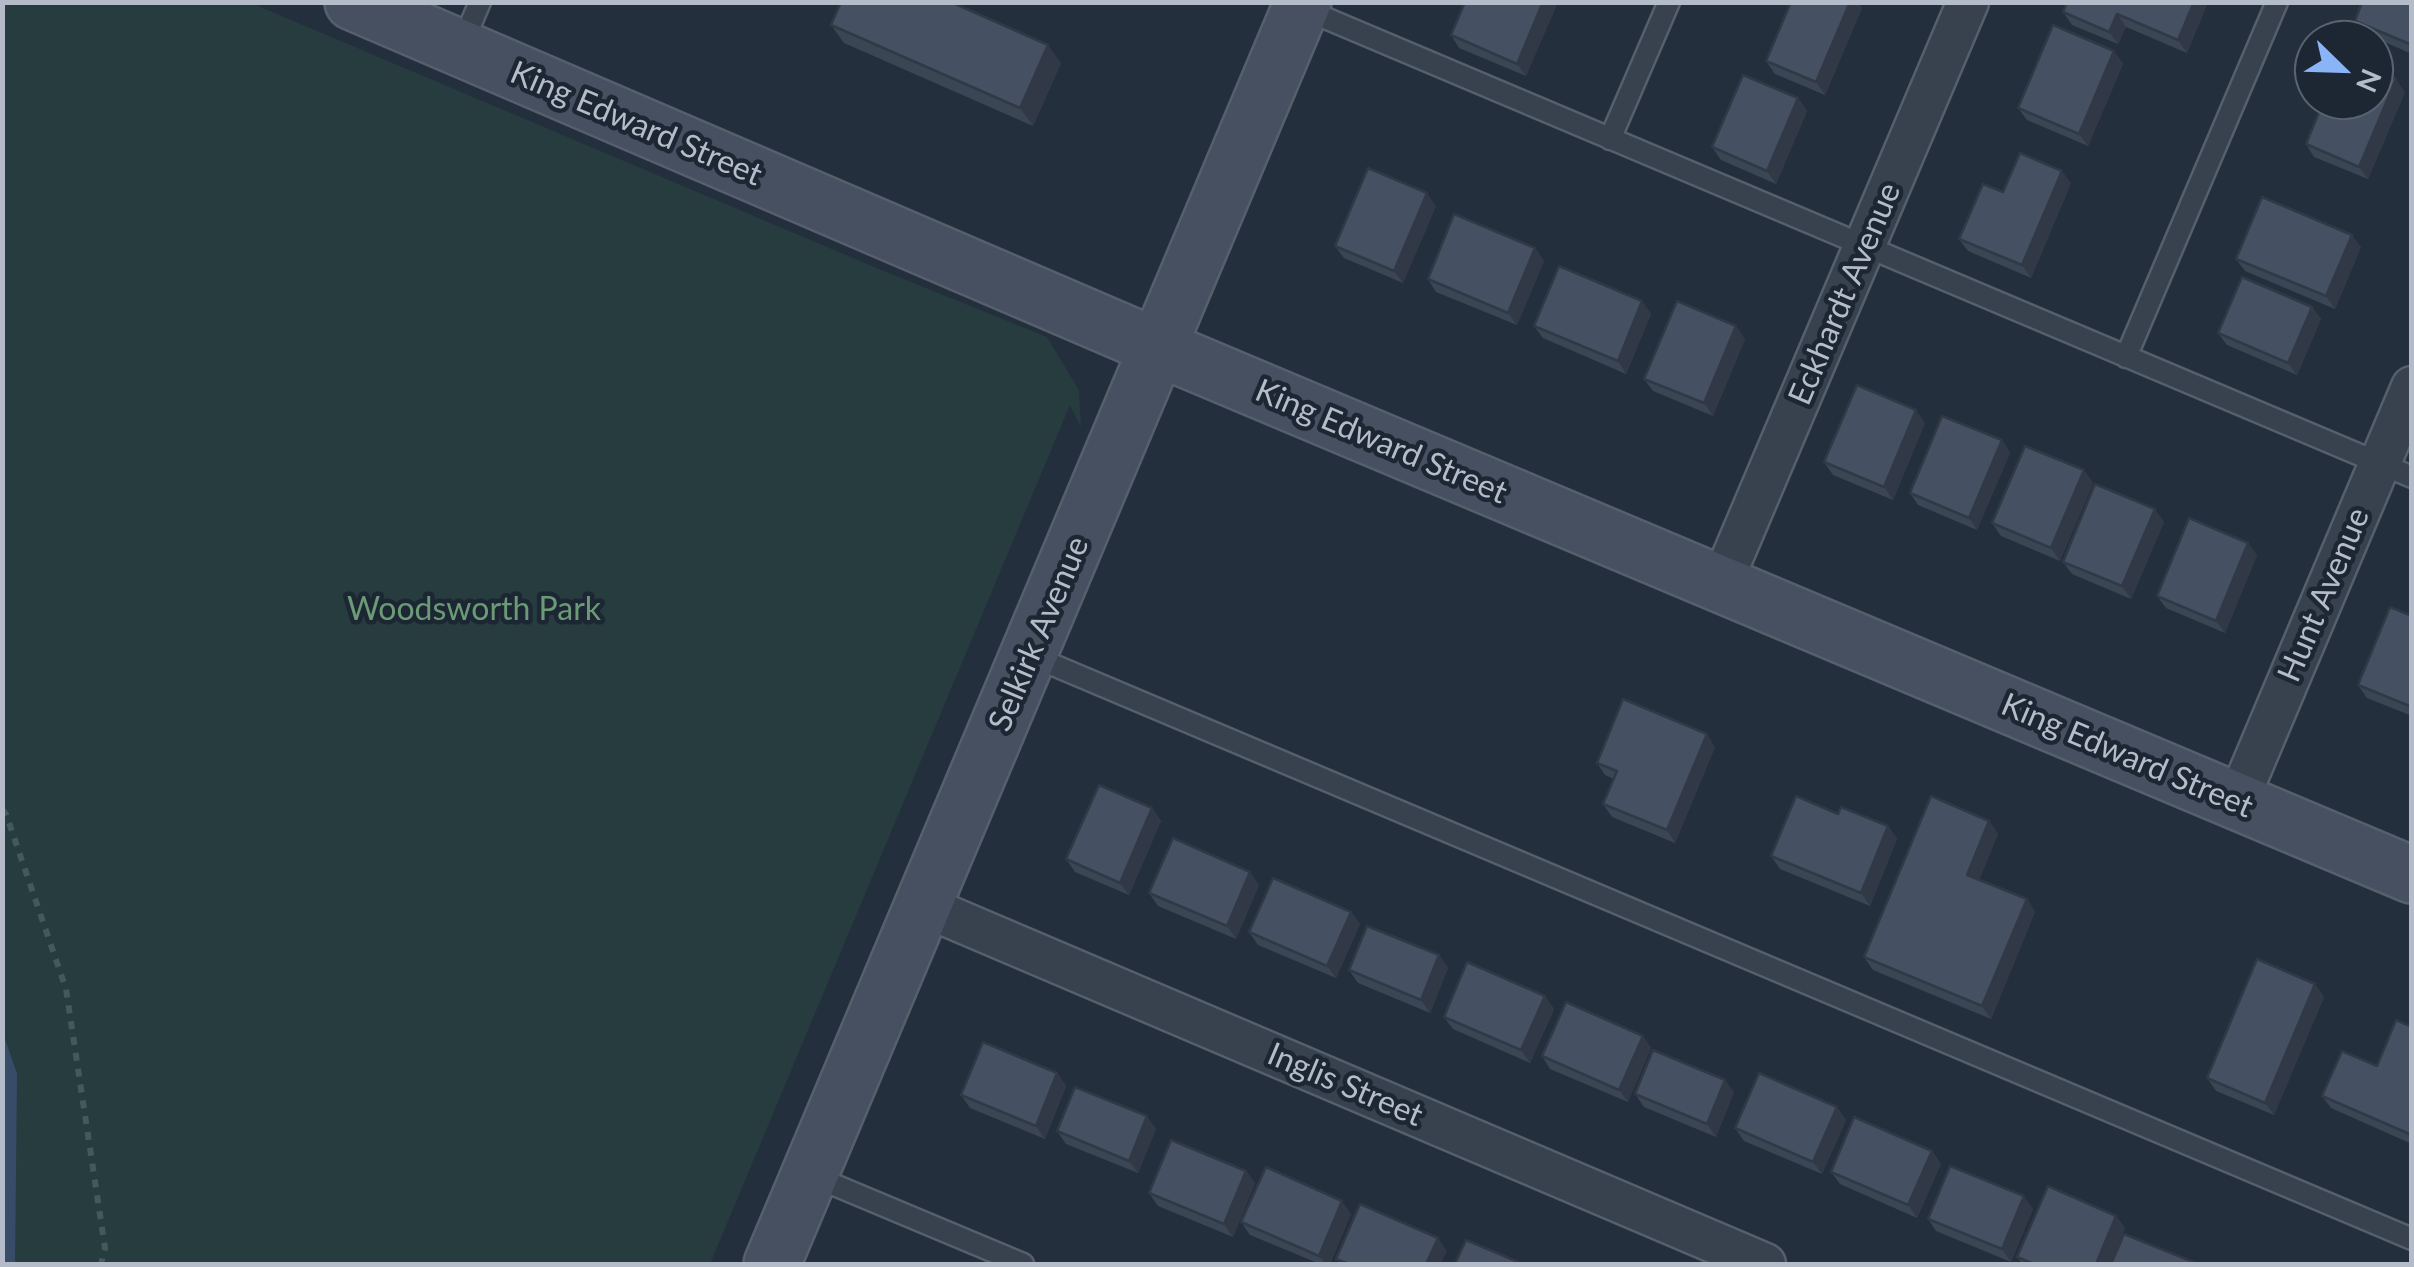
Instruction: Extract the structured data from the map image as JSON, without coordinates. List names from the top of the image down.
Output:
{
  "streets": {
    "street": [
      "King Edward Street",
      "Eckhardt Avenue",
      "Hunt Avenue",
      "Selkirk Avenue",
      "Inglis Street"
    ]
  },
  "crossings": [
    ["King Edward Street", "Eckhardt Avenue"],
    ["King Edward Street", "Hunt Avenue"],
    ["King Edward Street", "Selkirk Avenue"],
    ["Selkirk Avenue", "Inglis Street"]
  ],
  "parks": ["Woodsworth Park"],
  "north": "bottom right"
}
